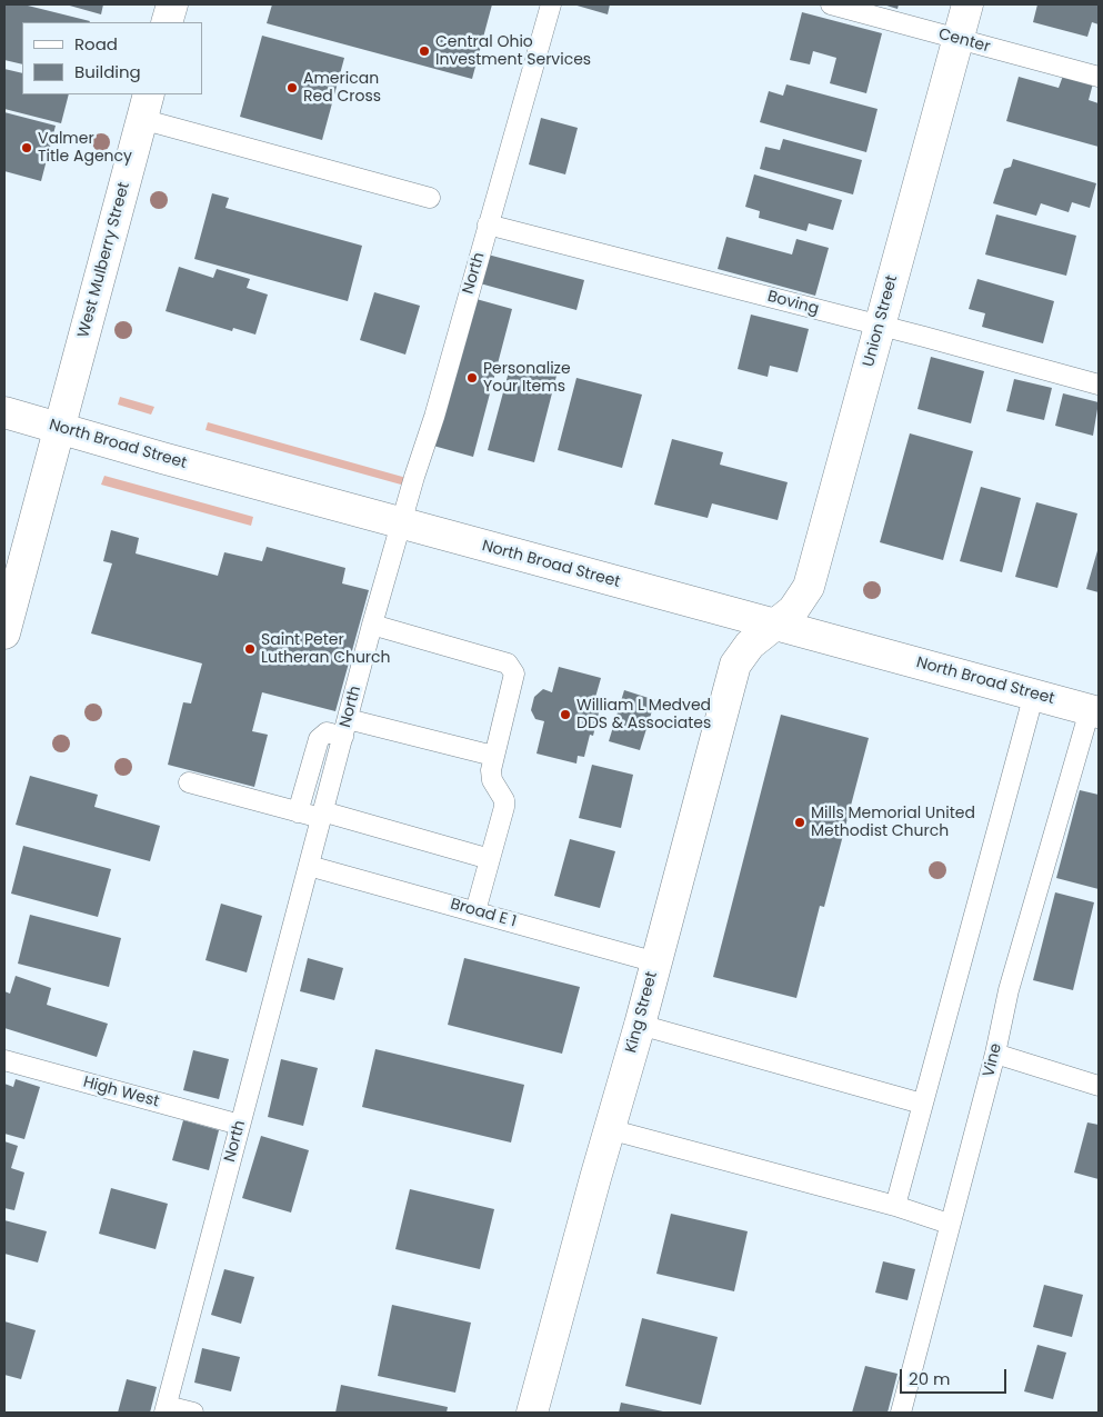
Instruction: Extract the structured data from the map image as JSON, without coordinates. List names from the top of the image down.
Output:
{
  "streets": {
    "street": [
      "West Mulberry Street",
      "Union Street",
      "North Broad Street",
      "King Street"
    ],
    "lane": [
      "Center",
      "North",
      "Boving",
      "Broad E 1",
      "Vine",
      "High West"
    ]
  },
  "crossings": [
    ["Center", "Union Street"],
    ["West Mulberry Street", "North Broad Street"],
    ["North", "Boving"],
    ["North", "North Broad Street"],
    ["North", "Broad E 1"],
    ["North", "High West"],
    ["Boving", "Union Street"],
    ["Union Street", "North Broad Street"],
    ["Union Street", "King Street"],
    ["North Broad Street", "King Street"],
    ["North Broad Street", "Vine"],
    ["Broad E 1", "King Street"]
  ],
  "places": [
    "Central Ohio Investment Services",
    "American Red Cross",
    "Valmer Title Agency",
    "Personalize Your Items",
    "Saint Peter Lutheran Church",
    "William L Medved DDS & Associates",
    "Mills Memorial United Methodist Church"
  ],
  "legend": ["Road", "Building"],
  "scale_bar": "20 m"
}
